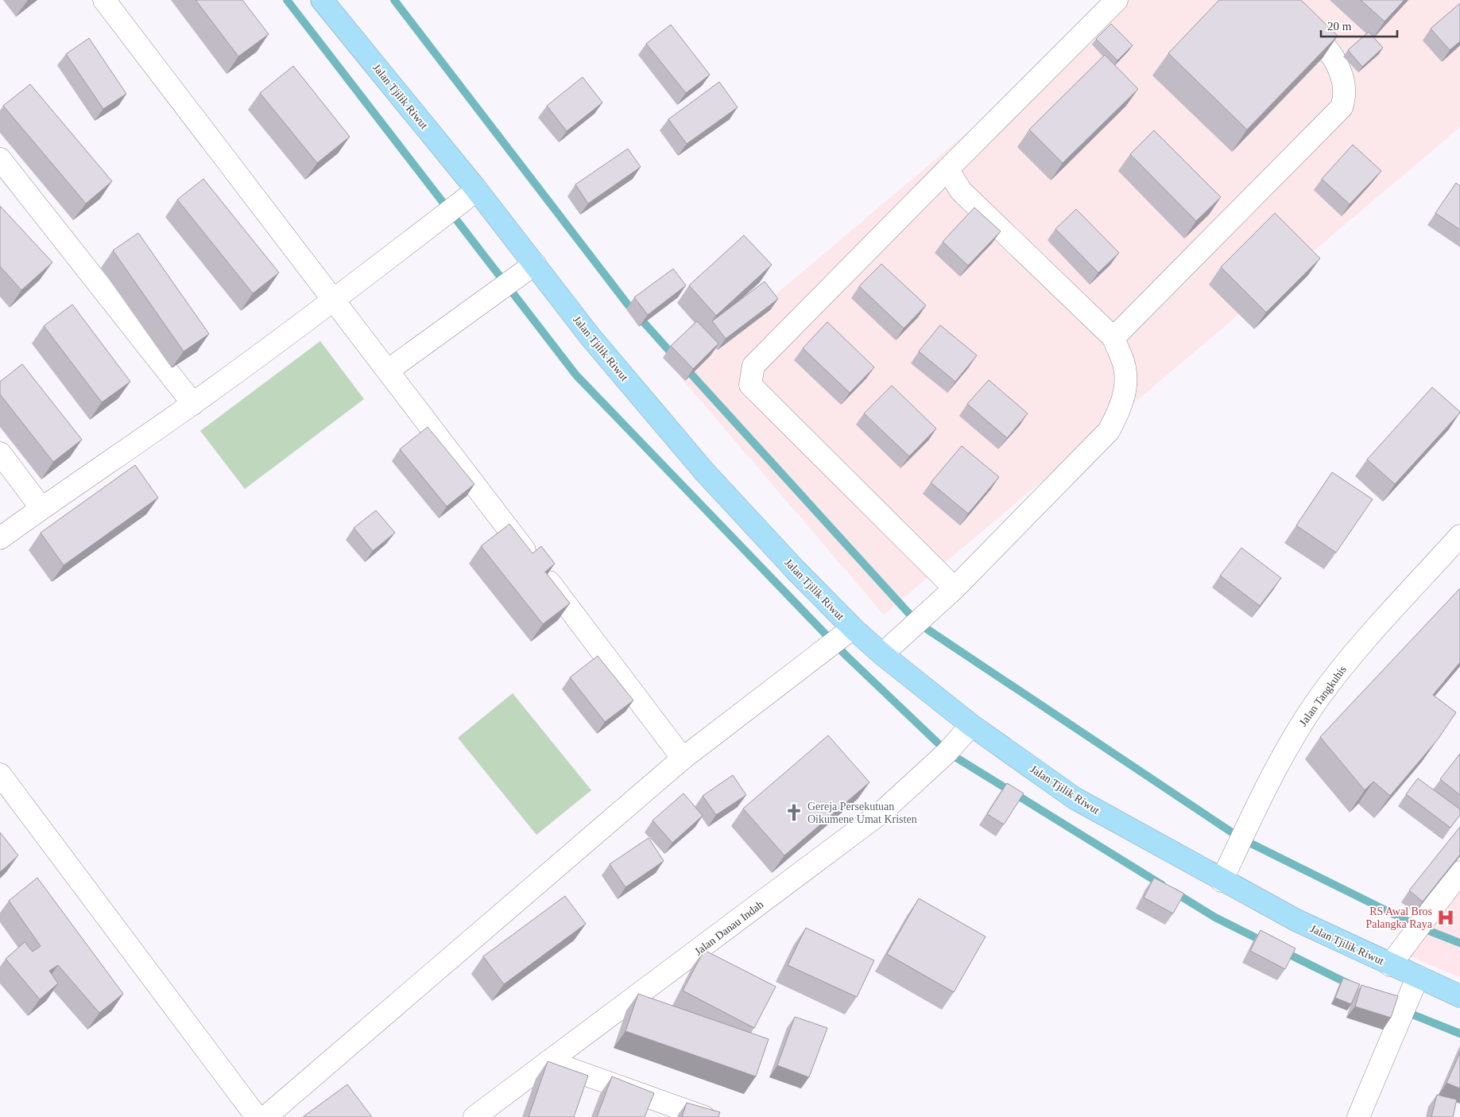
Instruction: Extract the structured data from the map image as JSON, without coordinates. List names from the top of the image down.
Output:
{
  "streets": {
    "highway": ["Jalan Tjilik Riwut"],
    "street": ["Jalan Tangkuhis", "Jalan Danau Indah"]
  },
  "crossings": [
    ["Jalan Tjilik Riwut", "Jalan Tangkuhis"],
    ["Jalan Tjilik Riwut", "Jalan Danau Indah"]
  ],
  "places": {
    "church": ["Gereja Persekutuan Oikumene Umat Kristen"],
    "hospital": ["RS Awal Bros Palangka Raya"]
  },
  "scale_bar": "20 m"
}
